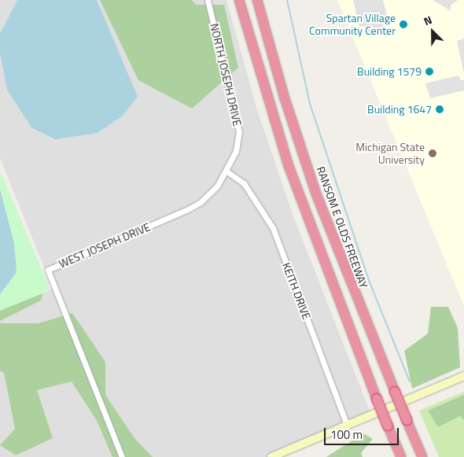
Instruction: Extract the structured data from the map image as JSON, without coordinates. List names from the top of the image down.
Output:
{
  "streets": {
    "highway": ["RANSOM E OLDS FREEWAY"],
    "street": ["NORTH JOSEPH DRIVE", "WEST JOSEPH DRIVE", "KEITH DRIVE"]
  },
  "crossings": [
    ["NORTH JOSEPH DRIVE", "WEST JOSEPH DRIVE"],
    ["NORTH JOSEPH DRIVE", "KEITH DRIVE"],
    ["WEST JOSEPH DRIVE", "KEITH DRIVE"]
  ],
  "places": [
    "Spartan Village Community Center",
    "Building 1579",
    "Building 1647",
    "Michigan State University"
  ],
  "scale_bar": "100 m",
  "north": "top left"
}
